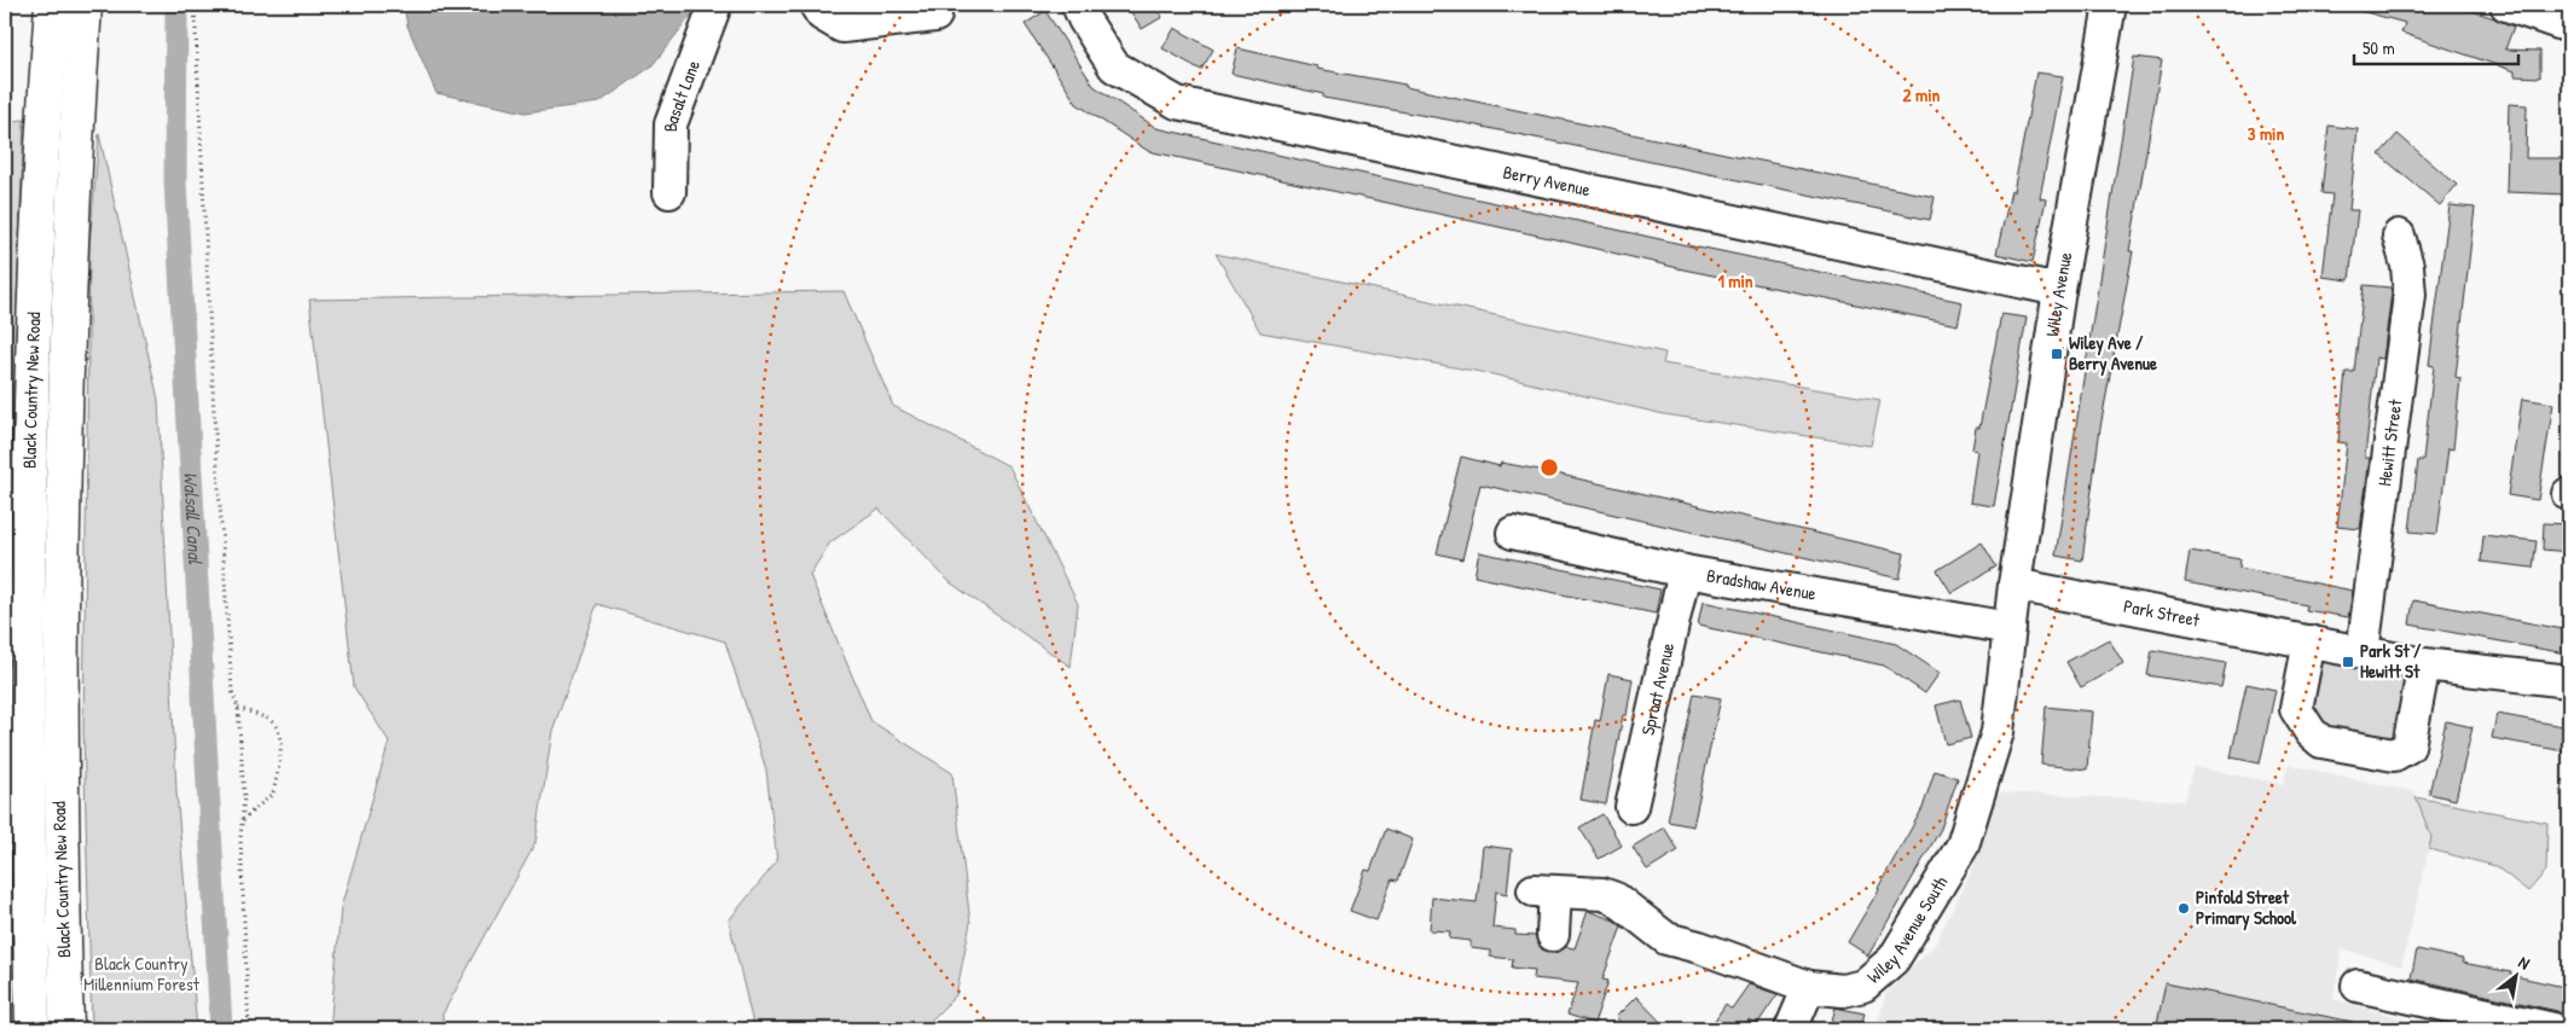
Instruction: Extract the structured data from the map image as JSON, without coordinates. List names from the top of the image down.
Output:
{
  "streets": {
    "highway": ["Black Country New Road"],
    "street": [
      "Basalt Lane",
      "Berry Avenue",
      "Wiley Avenue",
      "Hewitt Street",
      "Bradshaw Avenue",
      "Park Street",
      "Sproat Avenue",
      "Wiley Avenue South"
    ]
  },
  "crossings": [
    ["Berry Avenue", "Wiley Avenue"],
    ["Wiley Avenue", "Park Street"],
    ["Wiley Avenue", "Wiley Avenue South"],
    ["Hewitt Street", "Park Street"],
    ["Bradshaw Avenue", "Sproat Avenue"],
    ["Bradshaw Avenue", "Wiley Avenue South"],
    ["Park Street", "Wiley Avenue South"]
  ],
  "water": ["Walsall Canal"],
  "parks": ["Black Country Millennium Forest"],
  "places": {
    "transit": ["Wiley Ave / Berry Avenue", "Park St / Hewitt St"],
    "other": ["Pinfold Street Primary School"]
  },
  "scale_bar": "50 m",
  "north": "top right",
  "rings": ["2 min", "3 min", "1 min"]
}
